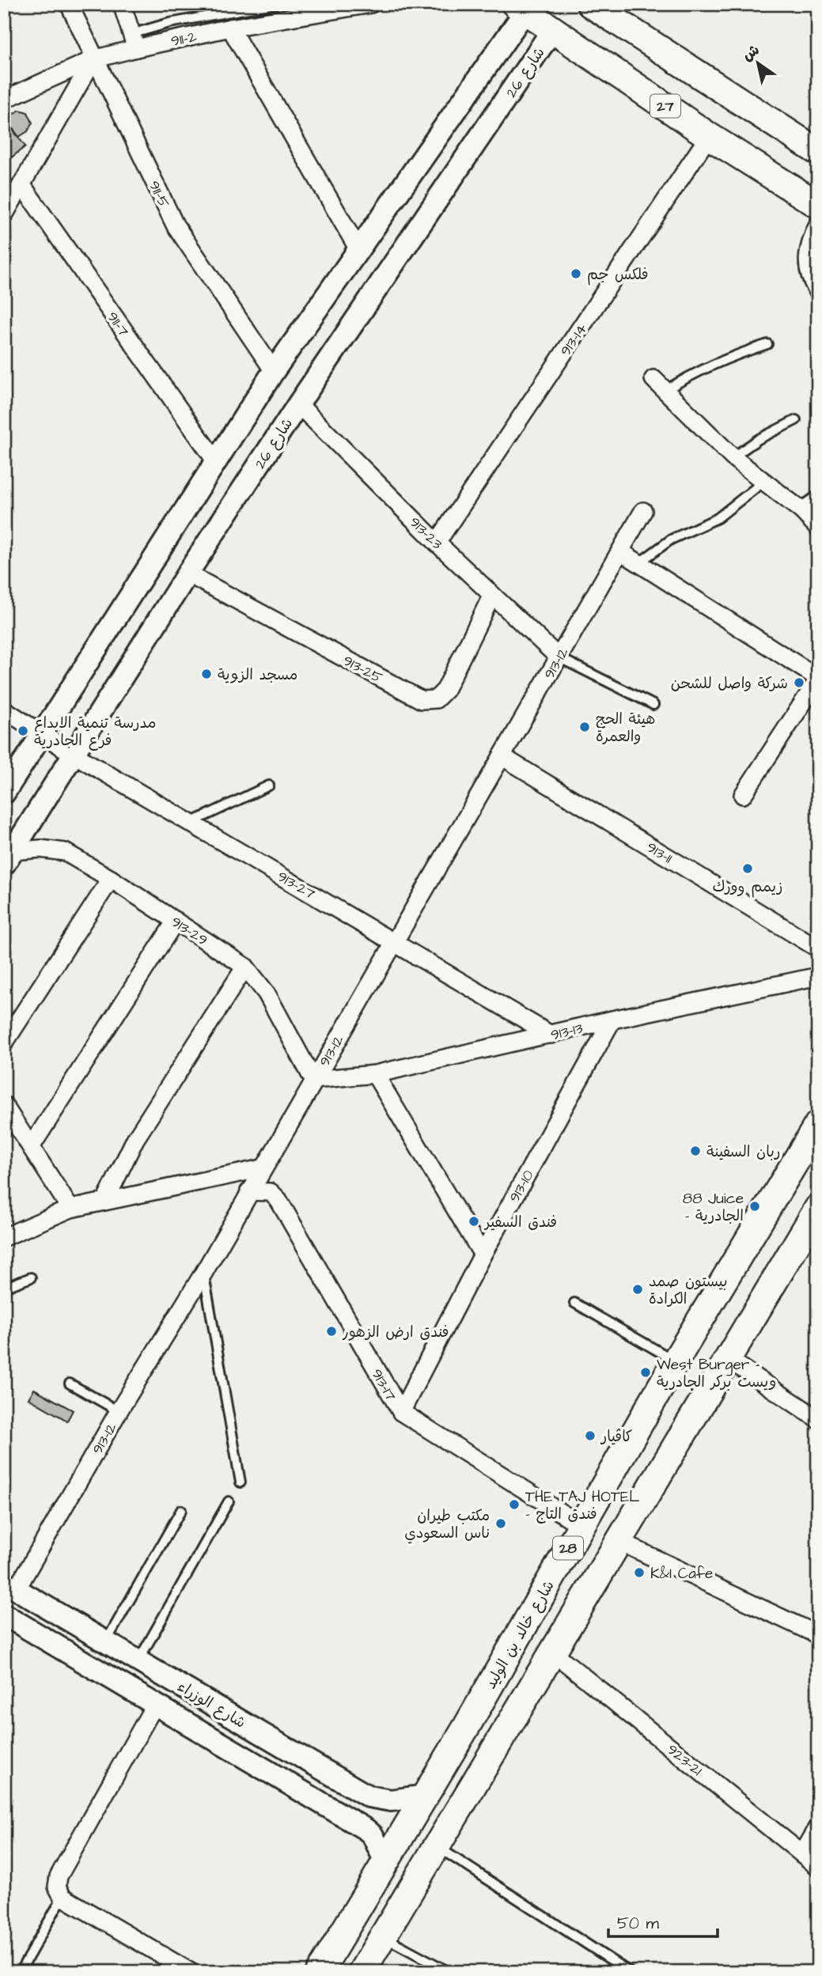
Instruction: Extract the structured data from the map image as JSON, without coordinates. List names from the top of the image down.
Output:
{
  "streets": {
    "main road": ["27", "28", "شارع خالد بن الوليد"],
    "street": [
      "911-2",
      "شارع 26",
      "911-5",
      "911-7",
      "913-14",
      "913-23",
      "913-12",
      "913-25",
      "913-11",
      "913-27",
      "913-29",
      "913-13",
      "913-10",
      "913-17",
      "شارع الوزراء",
      "923-21"
    ]
  },
  "crossings": [
    ["911-2", "911-5"],
    ["شارع 26", "27"],
    ["شارع 26", "913-23"],
    ["شارع 26", "913-25"],
    ["شارع 26", "913-27"],
    ["شارع 26", "913-29"],
    ["27", "913-14"],
    ["913-14", "913-23"],
    ["913-23", "913-12"],
    ["913-23", "913-25"],
    ["913-12", "913-11"],
    ["913-12", "913-27"],
    ["913-12", "913-29"],
    ["913-12", "913-13"],
    ["913-12", "913-17"],
    ["913-12", "شارع الوزراء"],
    ["913-27", "913-13"],
    ["913-29", "913-13"],
    ["913-13", "913-10"],
    ["913-10", "913-17"],
    ["913-17", "شارع خالد بن الوليد"],
    ["28", "923-21"],
    ["شارع خالد بن الوليد", "شارع الوزراء"]
  ],
  "places": [
    "فلكس جم",
    "مسجد الزوية",
    "شركة واصل للشحن",
    "هيئة الحج والعمرة",
    "مدرسة تنمية الابداع فرع الجادرية",
    "زيمم وورك",
    "ربان السفينة",
    "88 Juice - الجادرية",
    "فندق السفير",
    "بيستون صمد الكرادة",
    "فندق ارض الزهور",
    "West Burger - ويست بركر الجادرية",
    "كاڤيار",
    "THE TAJ HOTEL - فندق التاج",
    "مكتب طيران ناس السعودي",
    "K&I Cafe"
  ],
  "scale_bar": "50 m",
  "north": "top left"
}
